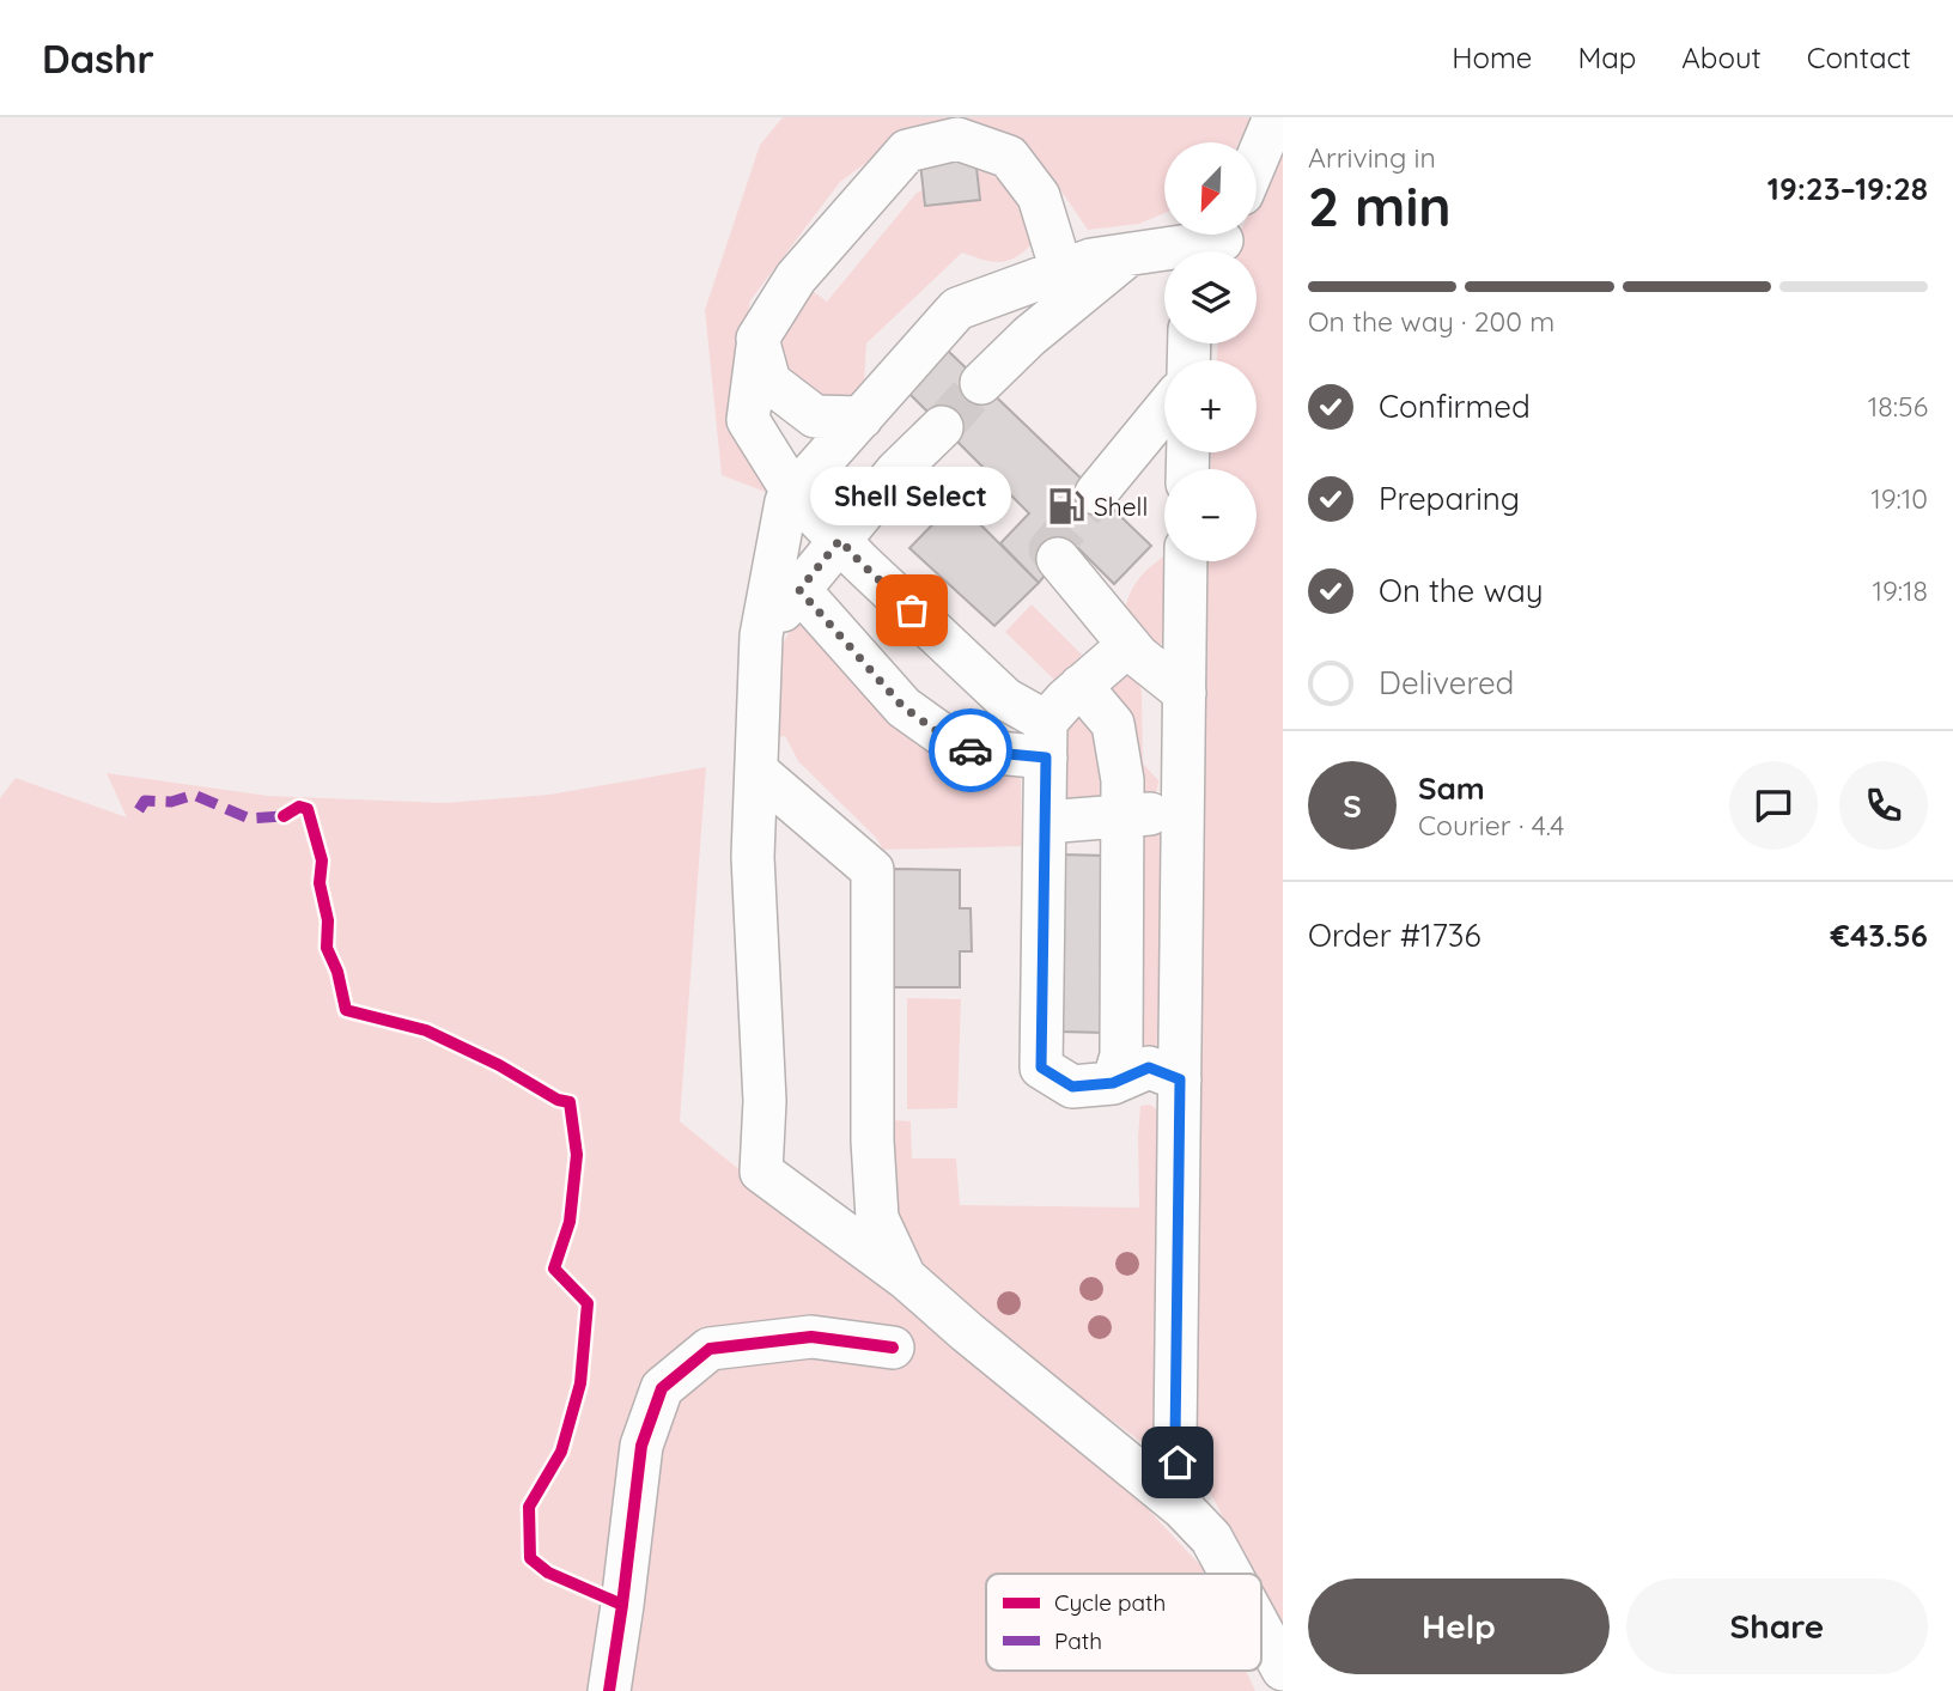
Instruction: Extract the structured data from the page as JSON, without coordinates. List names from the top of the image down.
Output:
{
  "places": {
    "fuel station": ["Shell"],
    "other": ["Shell Select"]
  },
  "legend": ["Cycle path", "Path"],
  "north": "bottom left",
  "page": {
    "header": "Dashr",
    "nav": [
      "Home",
      "Map",
      "About",
      "Contact"
    ],
    "heading": ["2 min", "Arriving in", "19:23–19:28"],
    "panel": [
      "Sam",
      "Courier · 4.4",
      "Order #1736",
      "€43.56"
    ],
    "map_buttons": ["+", "−"],
    "bar": "On the way · 200 m",
    "list": [
      ["Confirmed", "18:56"],
      ["Preparing", "19:10"],
      ["On the way", "19:18"],
      "Delivered"
    ],
    "bubble": "Shell Select",
    "round": "S",
    "buttons": ["Help", "Share"]
  }
}
